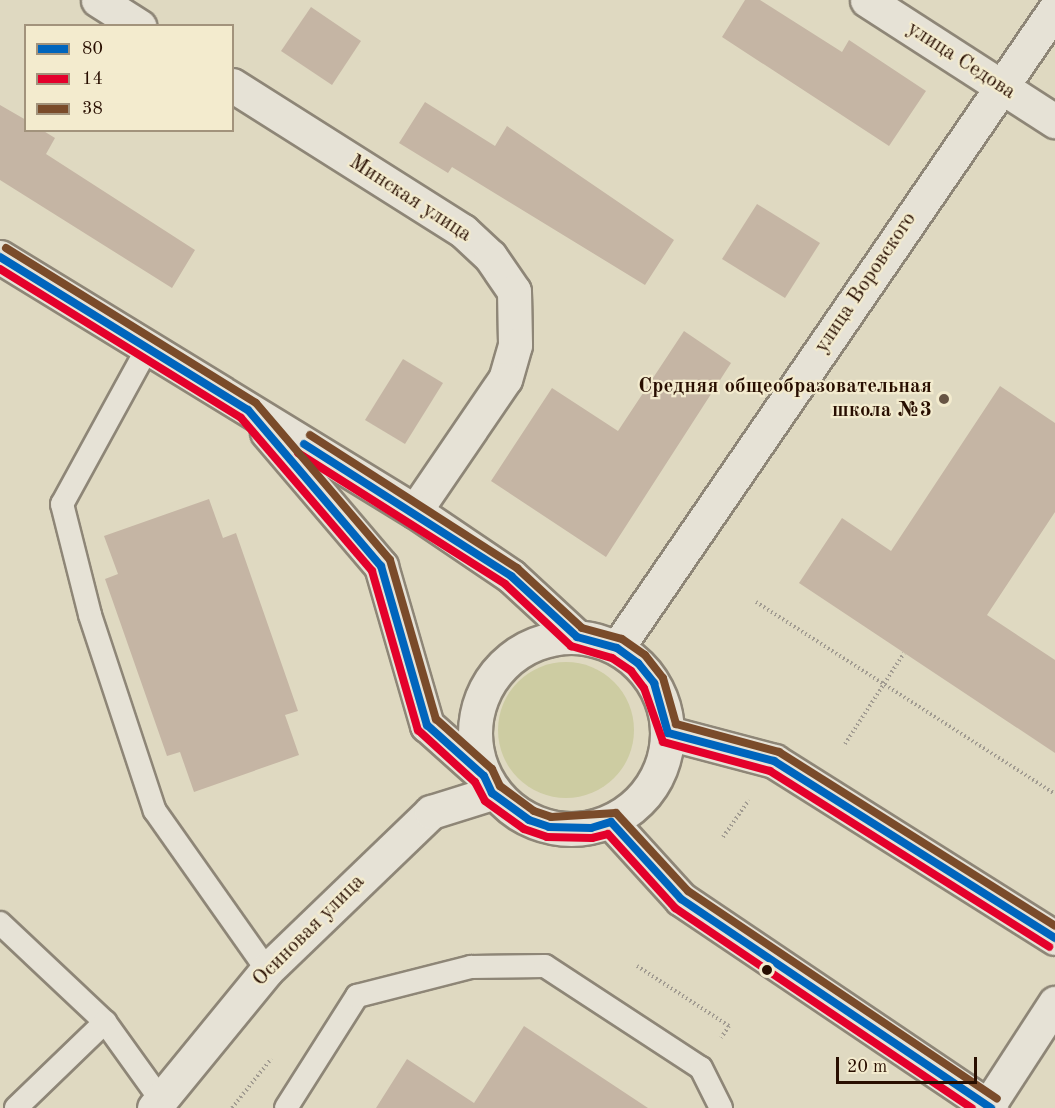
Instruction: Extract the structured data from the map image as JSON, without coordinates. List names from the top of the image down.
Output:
{
  "streets": {
    "street": [
      "улица Седова",
      "Минская улица",
      "улица Воровского",
      "Осиновая улица"
    ]
  },
  "crossings": [
    ["улица Седова", "улица Воровского"],
    ["улица Воровского", "Осиновая улица"]
  ],
  "places": ["Средняя общеобразовательная школа №3"],
  "lines": ["transit line 38", "transit line 80", "transit line 14"],
  "legend": ["80", "14", "38"],
  "scale_bar": "20 m"
}
